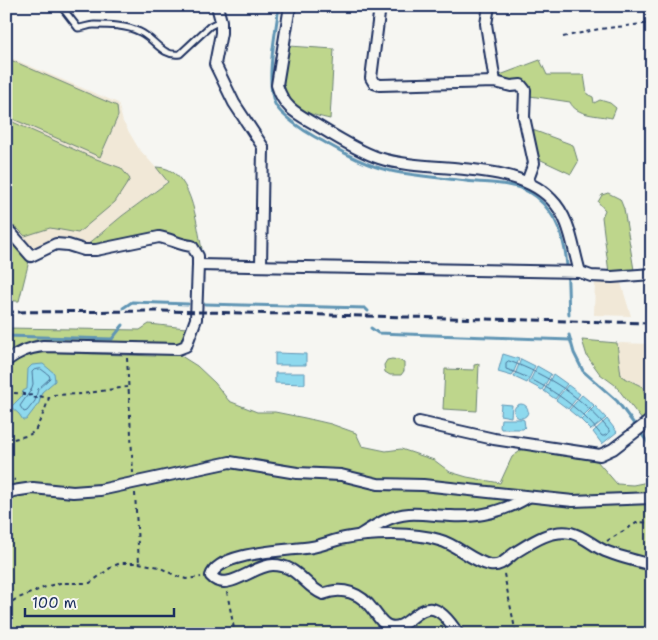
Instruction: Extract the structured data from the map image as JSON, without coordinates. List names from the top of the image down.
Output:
{
  "scale_bar": "100 m"
}
